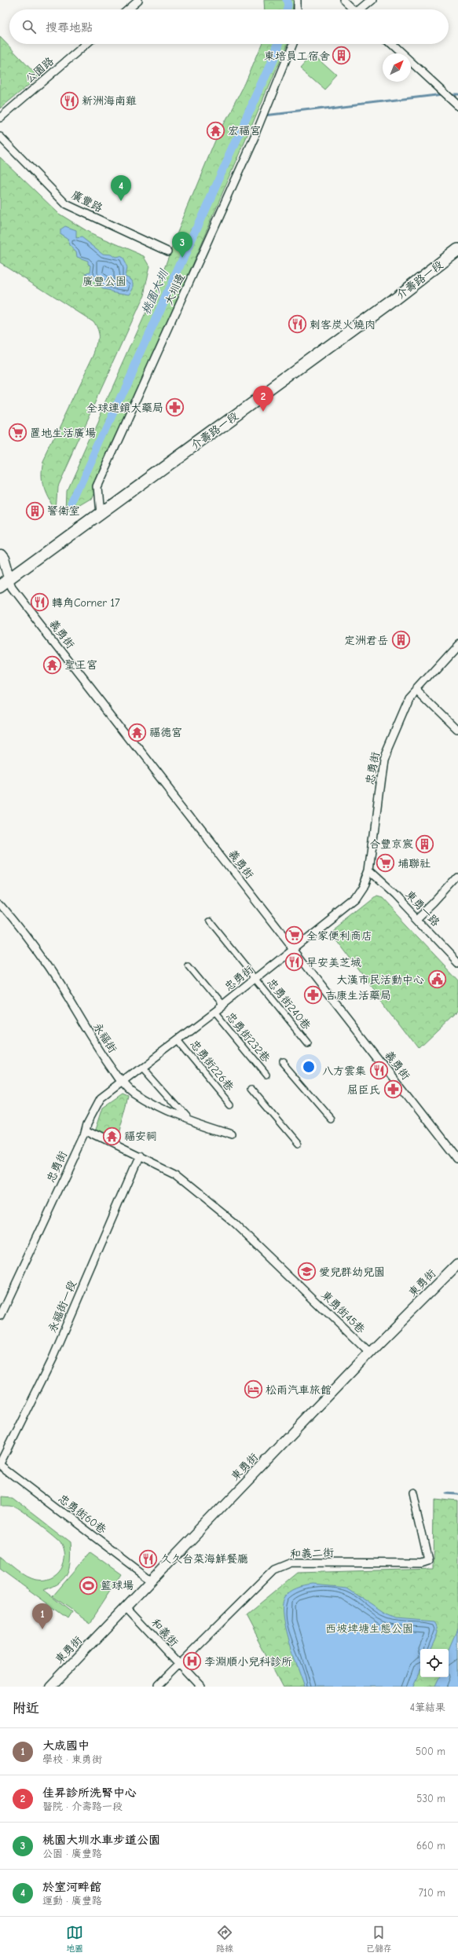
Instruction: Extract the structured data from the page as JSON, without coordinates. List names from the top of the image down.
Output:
{
  "streets": {
    "main road": ["介壽路一段"],
    "street": [
      "公園路",
      "廣豐路",
      "大圳邊",
      "義勇街",
      "忠勇街",
      "東勇一路",
      "忠勇街240巷",
      "忠勇街232巷",
      "永福街",
      "忠勇街226巷",
      "東勇街",
      "永福街一段",
      "東勇街45巷",
      "忠勇街60巷",
      "和義二街",
      "和義街"
    ]
  },
  "crossings": [
    ["介壽路一段", "大圳邊"],
    ["介壽路一段", "義勇街"],
    ["義勇街", "忠勇街"],
    ["忠勇街", "東勇一路"],
    ["忠勇街", "忠勇街240巷"],
    ["忠勇街", "忠勇街232巷"],
    ["忠勇街", "永福街"],
    ["忠勇街", "忠勇街226巷"],
    ["忠勇街", "東勇街45巷"],
    ["東勇街", "東勇街45巷"],
    ["東勇街", "忠勇街60巷"],
    ["東勇街", "和義街"],
    ["永福街一段", "東勇街45巷"],
    ["永福街一段", "忠勇街60巷"],
    ["和義二街", "和義街"]
  ],
  "water": ["桃園大圳"],
  "parks": ["廣豐公園", "西坡埤塘生態公園"],
  "places": {
    "building": [
      "東培員工宿舍",
      "警衛室",
      "定洲君岳",
      "合豐京宸"
    ],
    "restaurant": [
      "新洲海南雞",
      "刺客炭火燒肉",
      "轉角Corner 17",
      "早安美芝城",
      "八方雲集",
      "久久台菜海鮮餐廳"
    ],
    "temple": [
      "宏福宮",
      "聖王宮",
      "福德宮",
      "福安祠"
    ],
    "pharmacy": ["全球連鎖大藥局", "吉康生活藥局", "屈臣氏"],
    "supermarket": ["置地生活廣場", "埔聯社", "全家便利商店"],
    "public building": ["大漢市民活動中心"],
    "school or university": ["愛兒群幼兒園"],
    "hotel": ["松雨汽車旅館"],
    "sports": ["籃球場"],
    "hospital": ["李淵順小兒科診所"]
  },
  "north": "top right",
  "page": {
    "search": "搜尋地點",
    "pins": [
      "4",
      "3",
      "2",
      "1"
    ],
    "heading": ["附近", "4筆結果"],
    "list": [
      {
        "mark": "1",
        "name": "大成國中",
        "note": "學校 · 東勇街",
        "value": "500 m"
      },
      {
        "mark": "2",
        "name": "佳昇診所洗腎中心",
        "note": "醫院 · 介壽路一段",
        "value": "530 m"
      },
      {
        "mark": "3",
        "name": "桃園大圳水車步道公園",
        "note": "公園 · 廣豐路",
        "value": "660 m"
      },
      {
        "mark": "4",
        "name": "於室河畔館",
        "note": "運動 · 廣豐路",
        "value": "710 m"
      }
    ],
    "nav": ["地圖", "路線", "已儲存"]
  }
}
